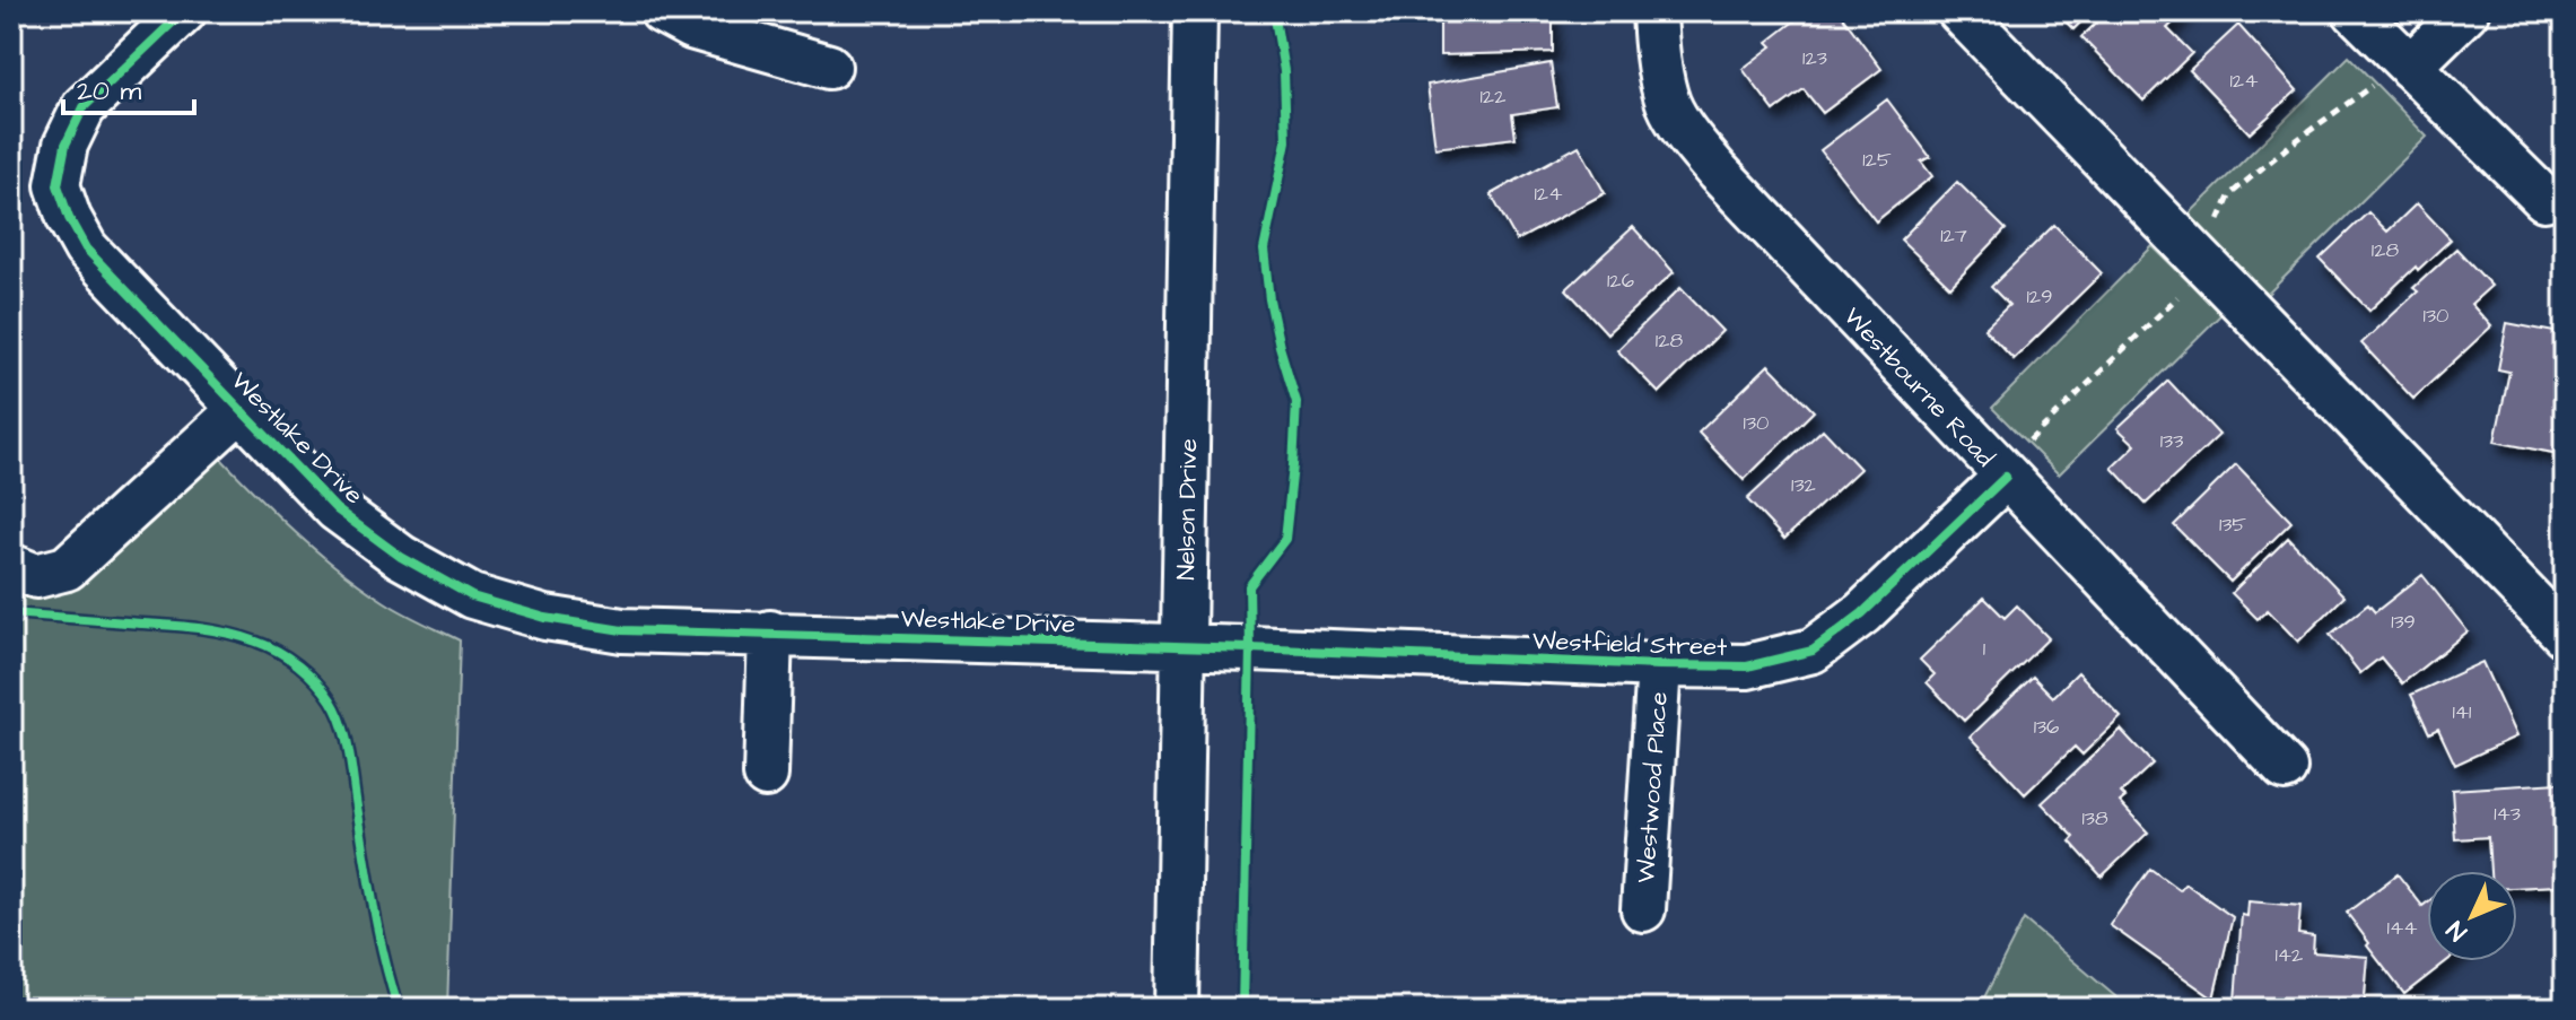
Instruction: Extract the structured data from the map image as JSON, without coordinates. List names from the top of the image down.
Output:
{
  "streets": {
    "street": [
      "Westbourne Road",
      "Westlake Drive",
      "Nelson Drive",
      "Westfield Street",
      "Westwood Place"
    ]
  },
  "crossings": [
    ["Westbourne Road", "Westfield Street"],
    ["Westlake Drive", "Nelson Drive"],
    ["Westlake Drive", "Westfield Street"],
    ["Nelson Drive", "Westfield Street"],
    ["Westfield Street", "Westwood Place"]
  ],
  "house_numbers": [
    "123",
    "124",
    "122",
    "125",
    "124",
    "127",
    "128",
    "126",
    "129",
    "130",
    "128",
    "130",
    "133",
    "132",
    "135",
    "139",
    "1",
    "141",
    "136",
    "143",
    "138",
    "144",
    "142"
  ],
  "scale_bar": "20 m",
  "north": "bottom left"
}
